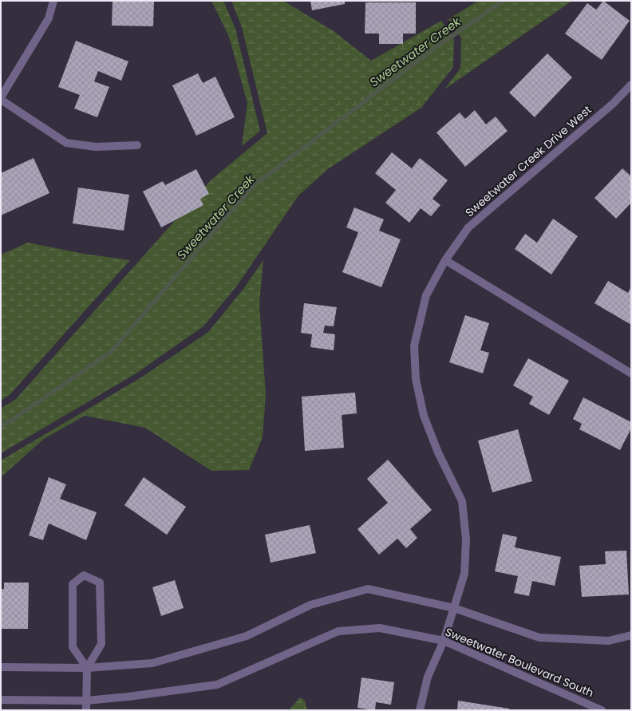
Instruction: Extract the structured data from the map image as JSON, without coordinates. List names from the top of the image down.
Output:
{
  "streets": {
    "street": ["Sweetwater Creek Drive West", "Sweetwater Boulevard South"]
  },
  "crossings": [
    ["Sweetwater Creek Drive West", "Sweetwater Boulevard South"]
  ],
  "water": ["Sweetwater Creek"]
}
